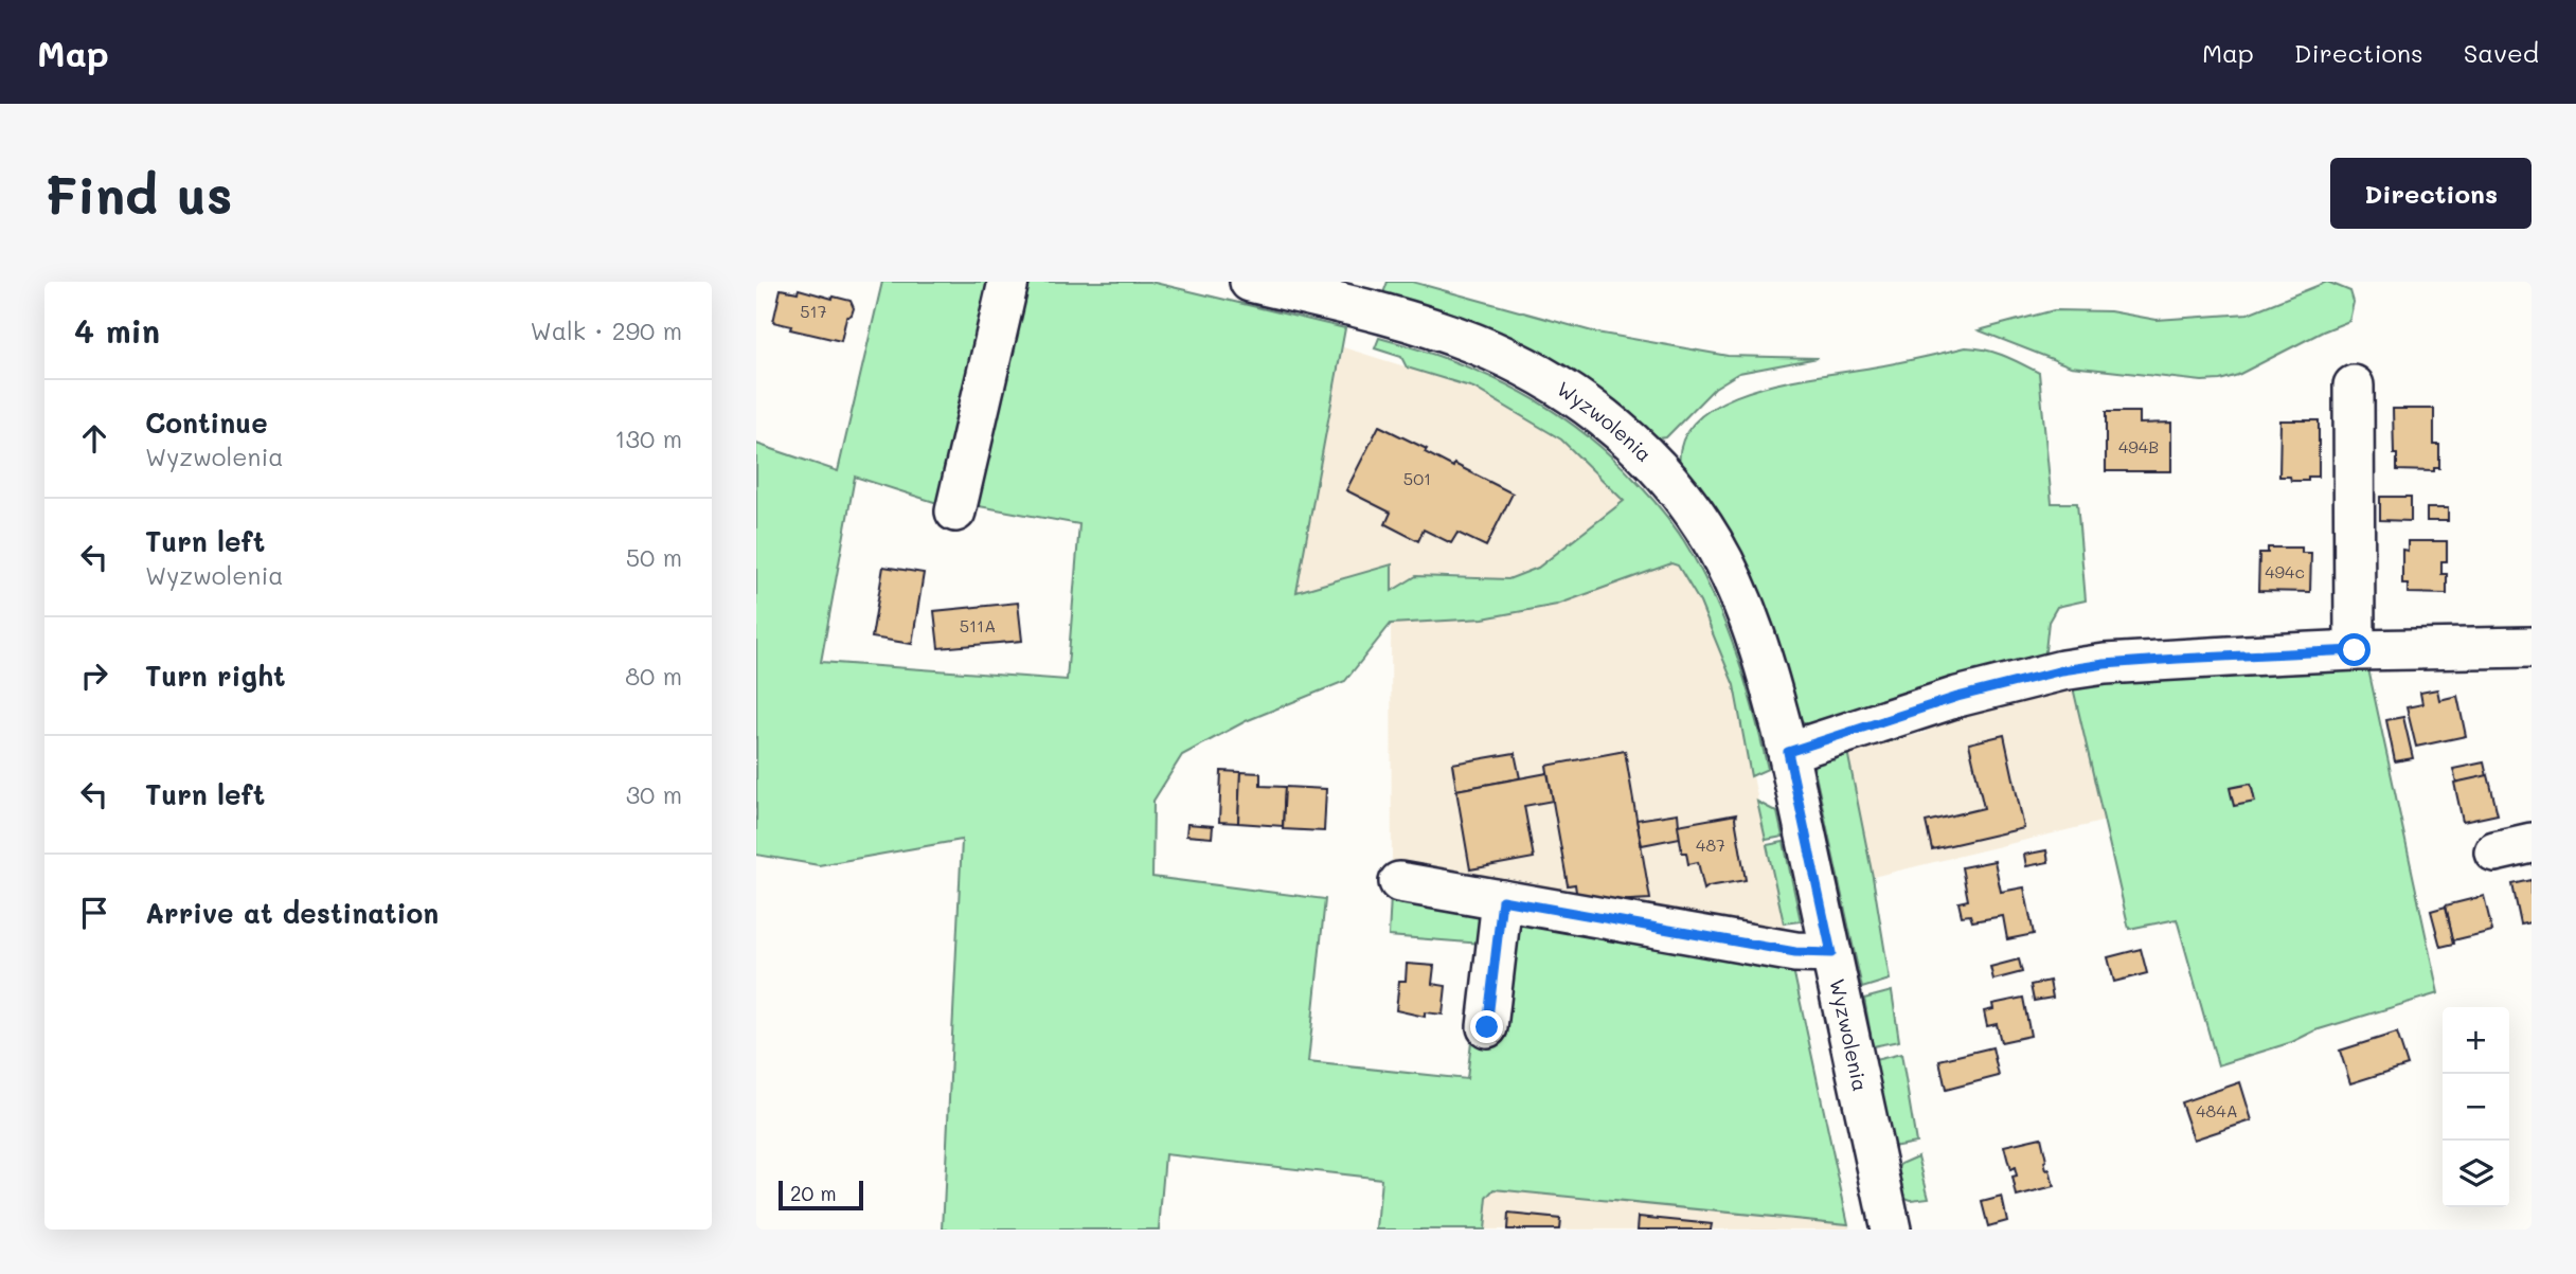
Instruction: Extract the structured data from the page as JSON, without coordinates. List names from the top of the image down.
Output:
{
  "streets": {
    "street": ["Wyzwolenia"]
  },
  "house_numbers": [
    "517",
    "494B",
    "501",
    "494c",
    "511A",
    "487",
    "484A"
  ],
  "scale_bar": "20 m",
  "page": {
    "header": "Map",
    "nav": ["Map", "Directions", "Saved"],
    "buttons": "Directions",
    "title": "Find us",
    "heading": ["4 min", "Walk · 290 m"],
    "list": [
      ["Continue", "Wyzwolenia", "130 m"],
      ["Turn left", "Wyzwolenia", "50 m"],
      ["Turn right", "80 m"],
      ["Turn left", "30 m"],
      "Arrive at destination"
    ],
    "map_buttons": ["+", "−"],
    "scale": "20 m"
  }
}
